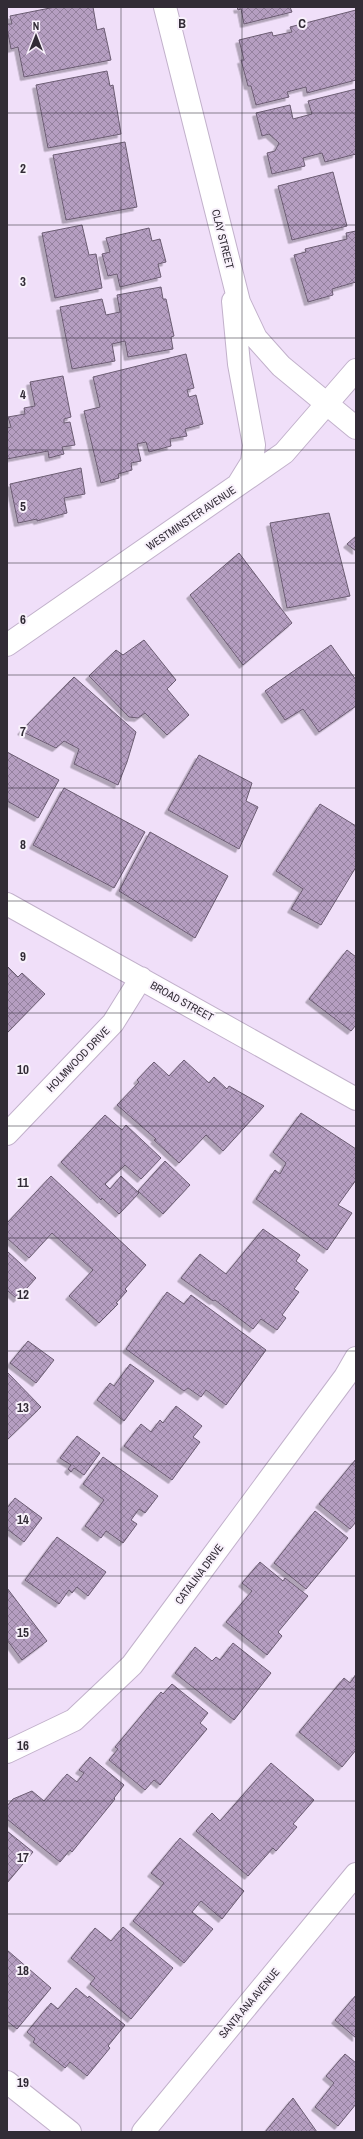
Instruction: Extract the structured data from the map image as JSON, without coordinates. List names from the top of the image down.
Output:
{
  "streets": {
    "street": [
      "CLAY STREET",
      "WESTMINSTER AVENUE",
      "BROAD STREET",
      "HOLMWOOD DRIVE",
      "CATALINA DRIVE",
      "SANTA ANA AVENUE"
    ]
  },
  "crossings": [
    ["CLAY STREET", "WESTMINSTER AVENUE"],
    ["BROAD STREET", "HOLMWOOD DRIVE"]
  ],
  "north": "top",
  "grid": {
    "columns": ["B", "C"],
    "rows": [
      "2",
      "3",
      "4",
      "5",
      "6",
      "7",
      "8",
      "9",
      "10",
      "11",
      "12",
      "13",
      "14",
      "15",
      "16",
      "17",
      "18",
      "19"
    ]
  }
}
